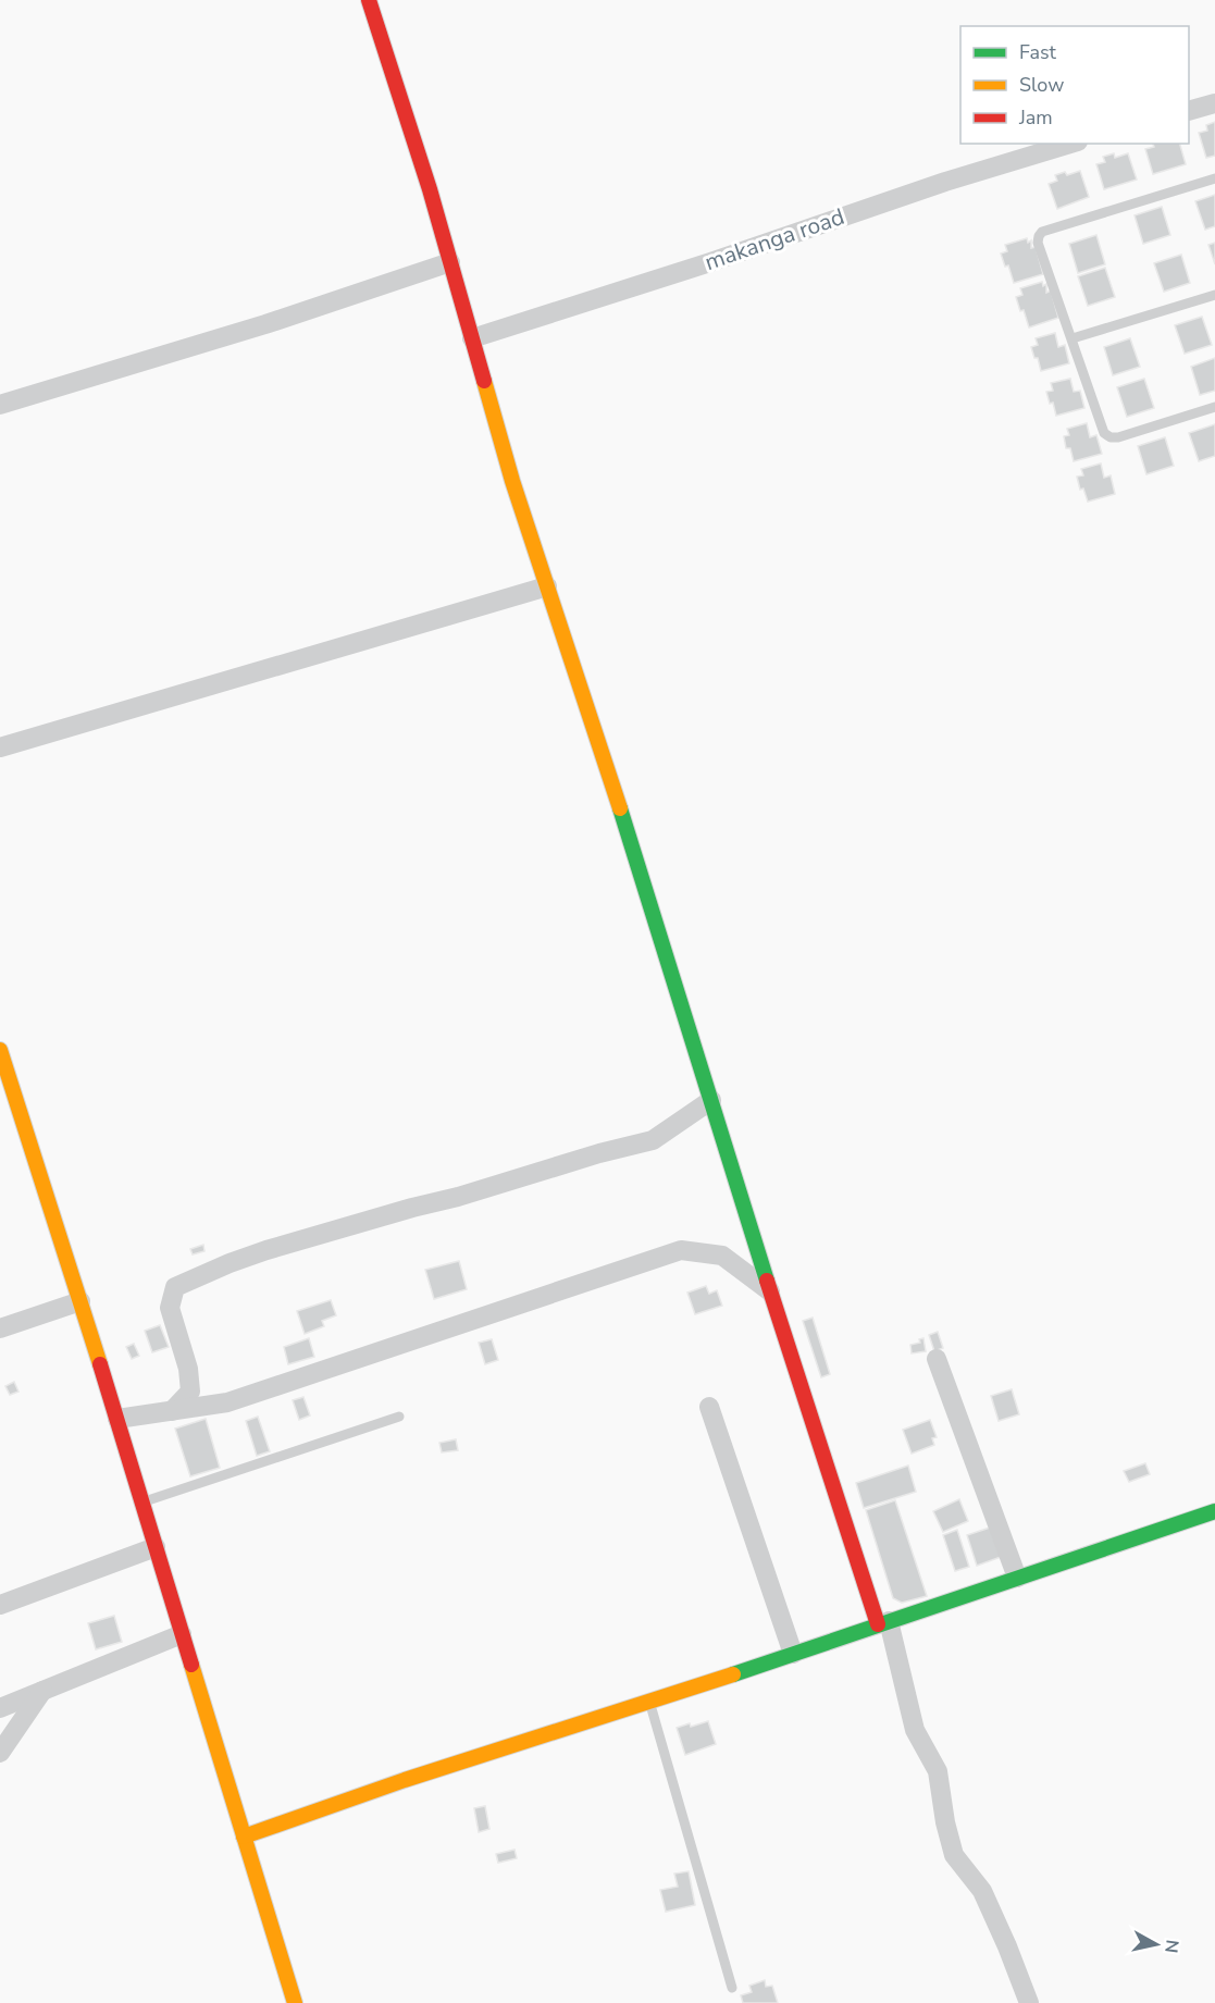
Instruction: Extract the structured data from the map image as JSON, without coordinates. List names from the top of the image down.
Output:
{
  "streets": {
    "street": ["makanga road"]
  },
  "legend": ["Fast", "Slow", "Jam"],
  "north": "right"
}
